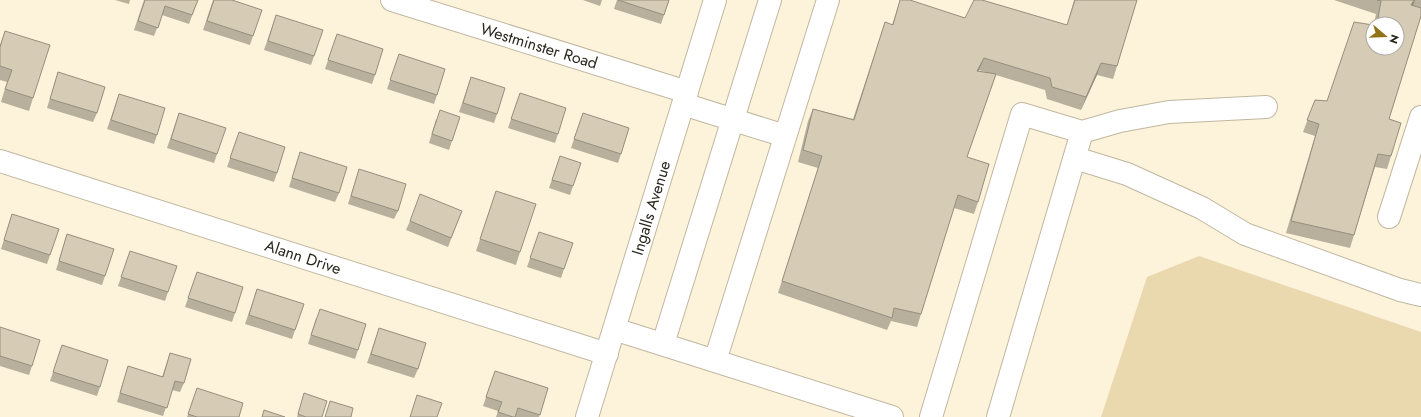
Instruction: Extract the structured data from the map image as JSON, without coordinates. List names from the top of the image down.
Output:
{
  "streets": {
    "street": ["Westminster Road", "Ingalls Avenue", "Alann Drive"]
  },
  "crossings": [
    ["Westminster Road", "Ingalls Avenue"],
    ["Ingalls Avenue", "Alann Drive"]
  ],
  "north": "right"
}
